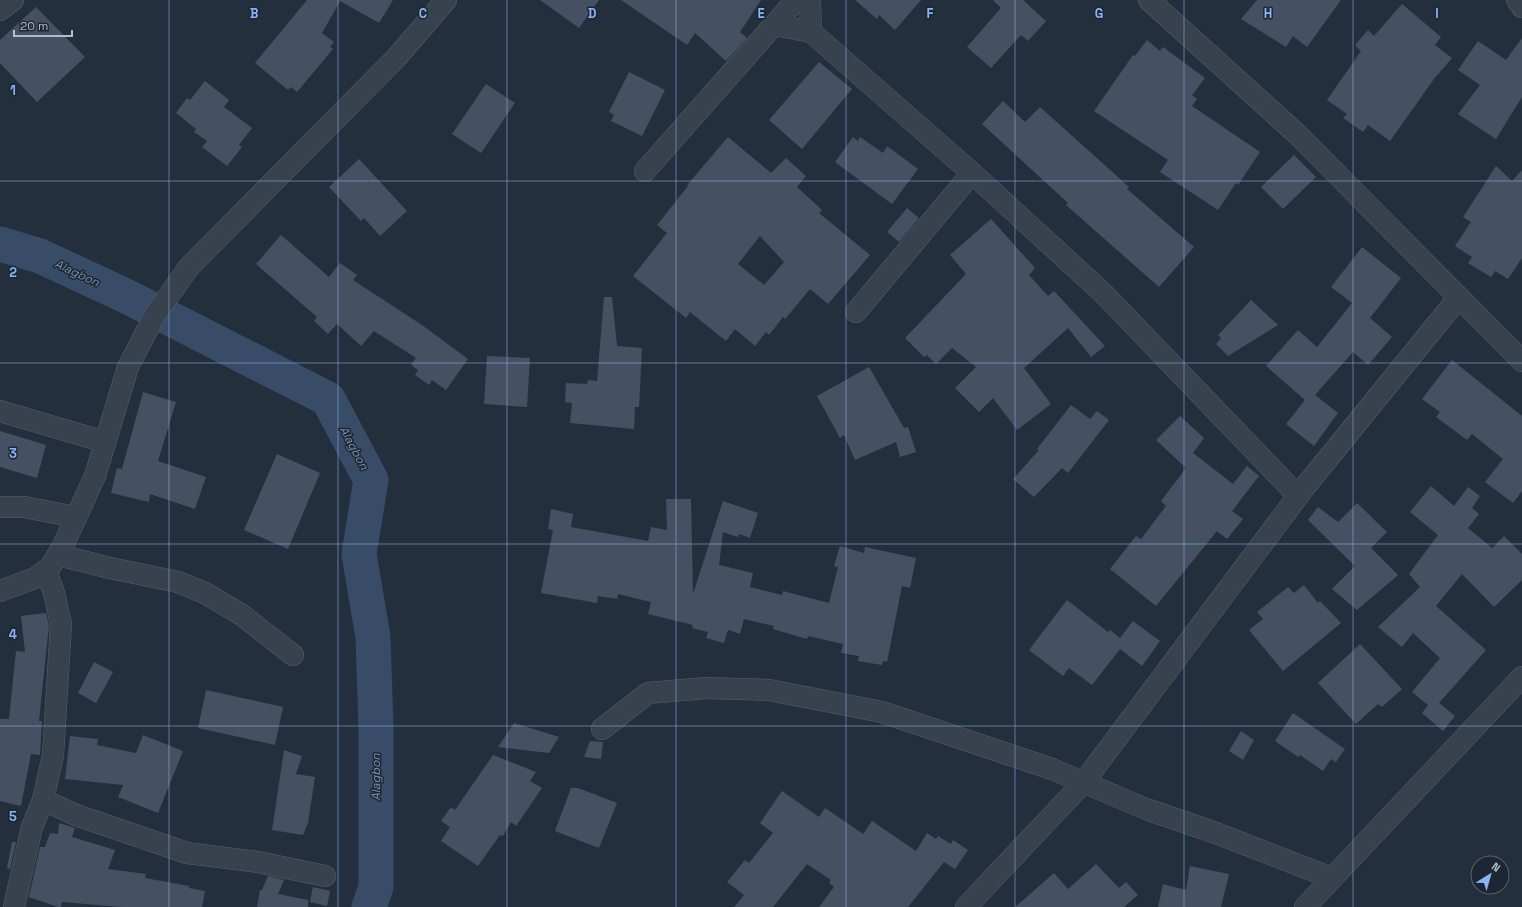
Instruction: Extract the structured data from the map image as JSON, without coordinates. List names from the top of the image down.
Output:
{
  "water": ["Alagbon"],
  "scale_bar": "20 m",
  "north": "top right",
  "grid": {
    "columns": [
      "B",
      "C",
      "D",
      "E",
      "F",
      "G",
      "H",
      "I"
    ],
    "rows": [
      "1",
      "2",
      "3",
      "4",
      "5"
    ]
  }
}
